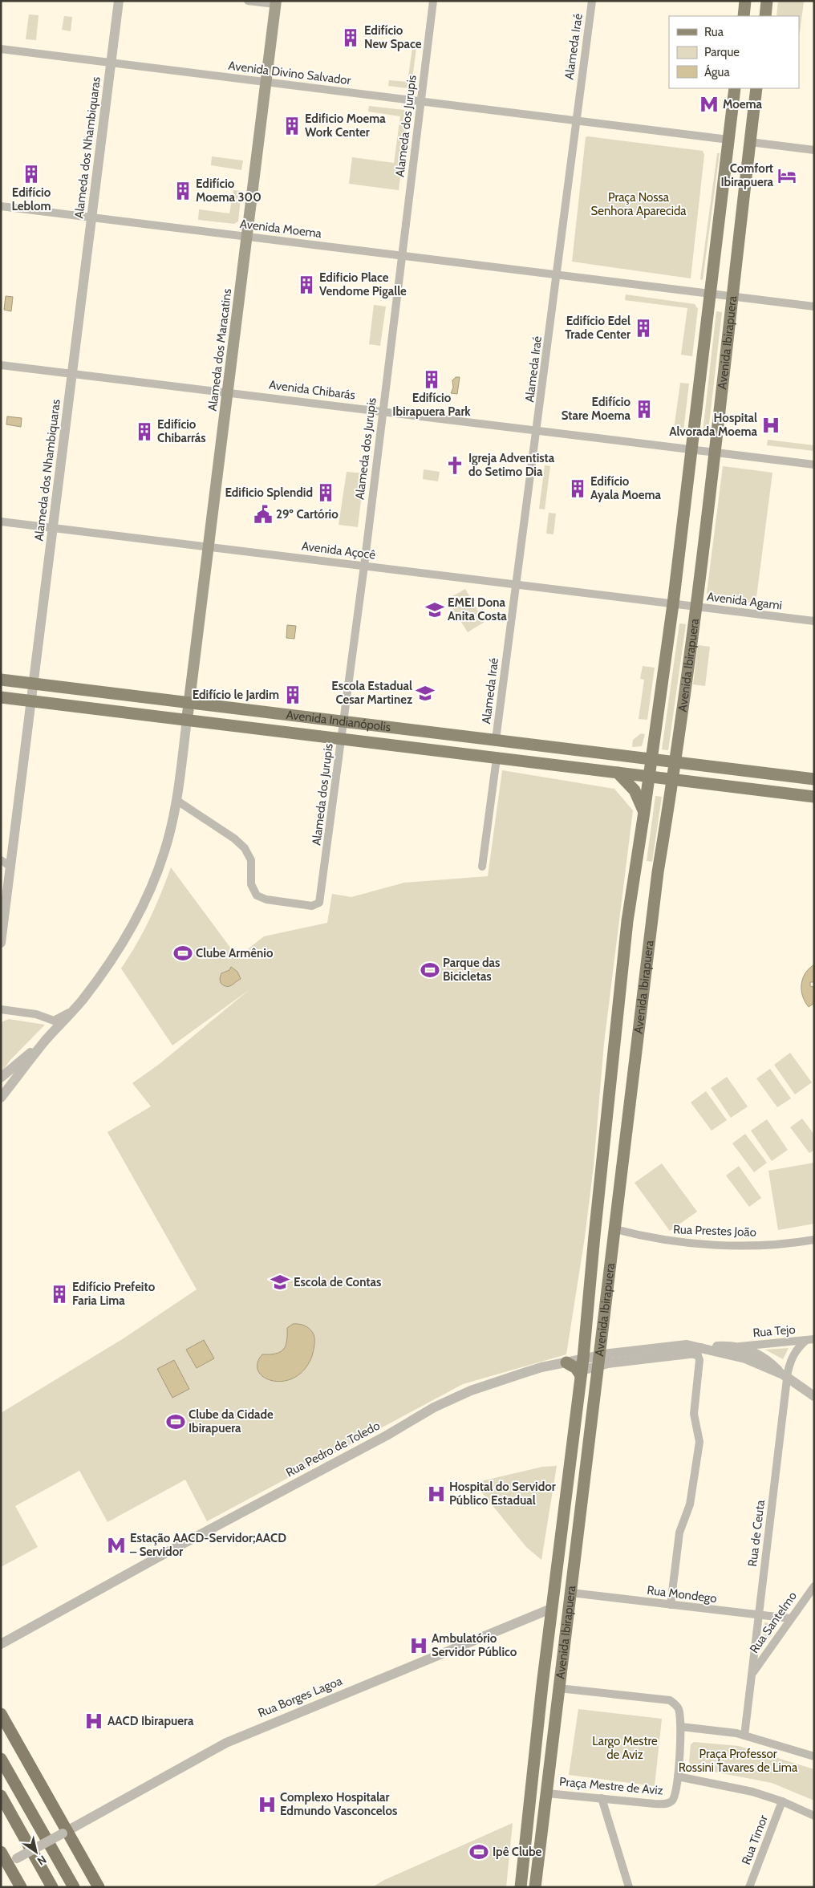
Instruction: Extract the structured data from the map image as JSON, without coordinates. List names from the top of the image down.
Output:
{
  "streets": {
    "main road": ["Avenida Ibirapuera", "Alameda dos Maracatins", "Avenida Indianópolis"],
    "street": [
      "Alameda Iraé",
      "Avenida Divino Salvador",
      "Alameda dos Jurupis",
      "Alameda dos Nhambiquaras",
      "Avenida Moema",
      "Avenida Chibarás",
      "Avenida Açocê",
      "Avenida Agami",
      "Rua Prestes João",
      "Rua Tejo",
      "Rua Pedro de Toledo",
      "Rua de Ceuta",
      "Rua Mondego",
      "Rua Santelmo",
      "Rua Borges Lagoa",
      "Praça Mestre de Aviz",
      "Rua Timor"
    ]
  },
  "crossings": [
    ["Alameda Iraé", "Avenida Divino Salvador"],
    ["Alameda Iraé", "Avenida Moema"],
    ["Alameda Iraé", "Avenida Chibarás"],
    ["Alameda Iraé", "Avenida Açocê"],
    ["Alameda Iraé", "Avenida Indianópolis"],
    ["Avenida Divino Salvador", "Alameda dos Jurupis"],
    ["Avenida Divino Salvador", "Alameda dos Nhambiquaras"],
    ["Avenida Divino Salvador", "Alameda dos Maracatins"],
    ["Alameda dos Jurupis", "Avenida Moema"],
    ["Alameda dos Jurupis", "Avenida Chibarás"],
    ["Alameda dos Jurupis", "Avenida Açocê"],
    ["Alameda dos Jurupis", "Avenida Indianópolis"],
    ["Alameda dos Nhambiquaras", "Avenida Moema"],
    ["Alameda dos Nhambiquaras", "Avenida Chibarás"],
    ["Alameda dos Nhambiquaras", "Avenida Açocê"],
    ["Alameda dos Nhambiquaras", "Avenida Indianópolis"],
    ["Avenida Moema", "Alameda dos Maracatins"],
    ["Avenida Ibirapuera", "Avenida Chibarás"],
    ["Avenida Ibirapuera", "Avenida Açocê"],
    ["Avenida Ibirapuera", "Avenida Agami"],
    ["Avenida Ibirapuera", "Avenida Indianópolis"],
    ["Avenida Ibirapuera", "Rua Prestes João"],
    ["Avenida Ibirapuera", "Rua Mondego"],
    ["Avenida Ibirapuera", "Rua Borges Lagoa"],
    ["Avenida Ibirapuera", "Praça Mestre de Aviz"],
    ["Alameda dos Maracatins", "Avenida Chibarás"],
    ["Alameda dos Maracatins", "Avenida Açocê"],
    ["Alameda dos Maracatins", "Avenida Indianópolis"],
    ["Avenida Açocê", "Avenida Agami"],
    ["Rua Tejo", "Rua de Ceuta"],
    ["Rua de Ceuta", "Rua Mondego"],
    ["Rua de Ceuta", "Rua Santelmo"],
    ["Rua Mondego", "Rua Santelmo"]
  ],
  "parks": ["Praça Nossa Senhora Aparecida", "Largo Mestre de Aviz", "Praça Professor Rossini Tavares de Lima"],
  "places": {
    "building": [
      "Edifício New Space",
      "Edificio Moema Work Center",
      "Edifício Leblom",
      "Edifício Moema 300",
      "Edificio Place Vendome Pigalle",
      "Edifício Edel Trade Center",
      "Edifício Ibirapuera Park",
      "Edifício Stare Moema",
      "Edifício Chibarrás",
      "Edifício Ayala Moema",
      "Edificio Splendid",
      "Edifício le Jardim",
      "Edifício Prefeito Faria Lima"
    ],
    "metro station": ["Moema", "Estação AACD-Servidor;AACD – Servidor"],
    "hotel": ["Comfort Ibirapuera"],
    "hospital": [
      "Hospital Alvorada Moema",
      "Hospital do Servidor Público Estadual",
      "Ambulatório Servidor Público",
      "AACD Ibirapuera",
      "Complexo Hospitalar Edmundo Vasconcelos"
    ],
    "church": ["Igreja Adventista do Setimo Dia"],
    "public building": ["29º Cartório"],
    "school or university": ["EMEI Dona Anita Costa", "Escola Estadual Cesar Martinez", "Escola de Contas"],
    "sports": [
      "Clube Armênio",
      "Parque das Bicicletas",
      "Clube da Cidade Ibirapuera",
      "Ipê Clube"
    ]
  },
  "legend": ["Rua", "Parque", "Água"],
  "north": "bottom right"
}
